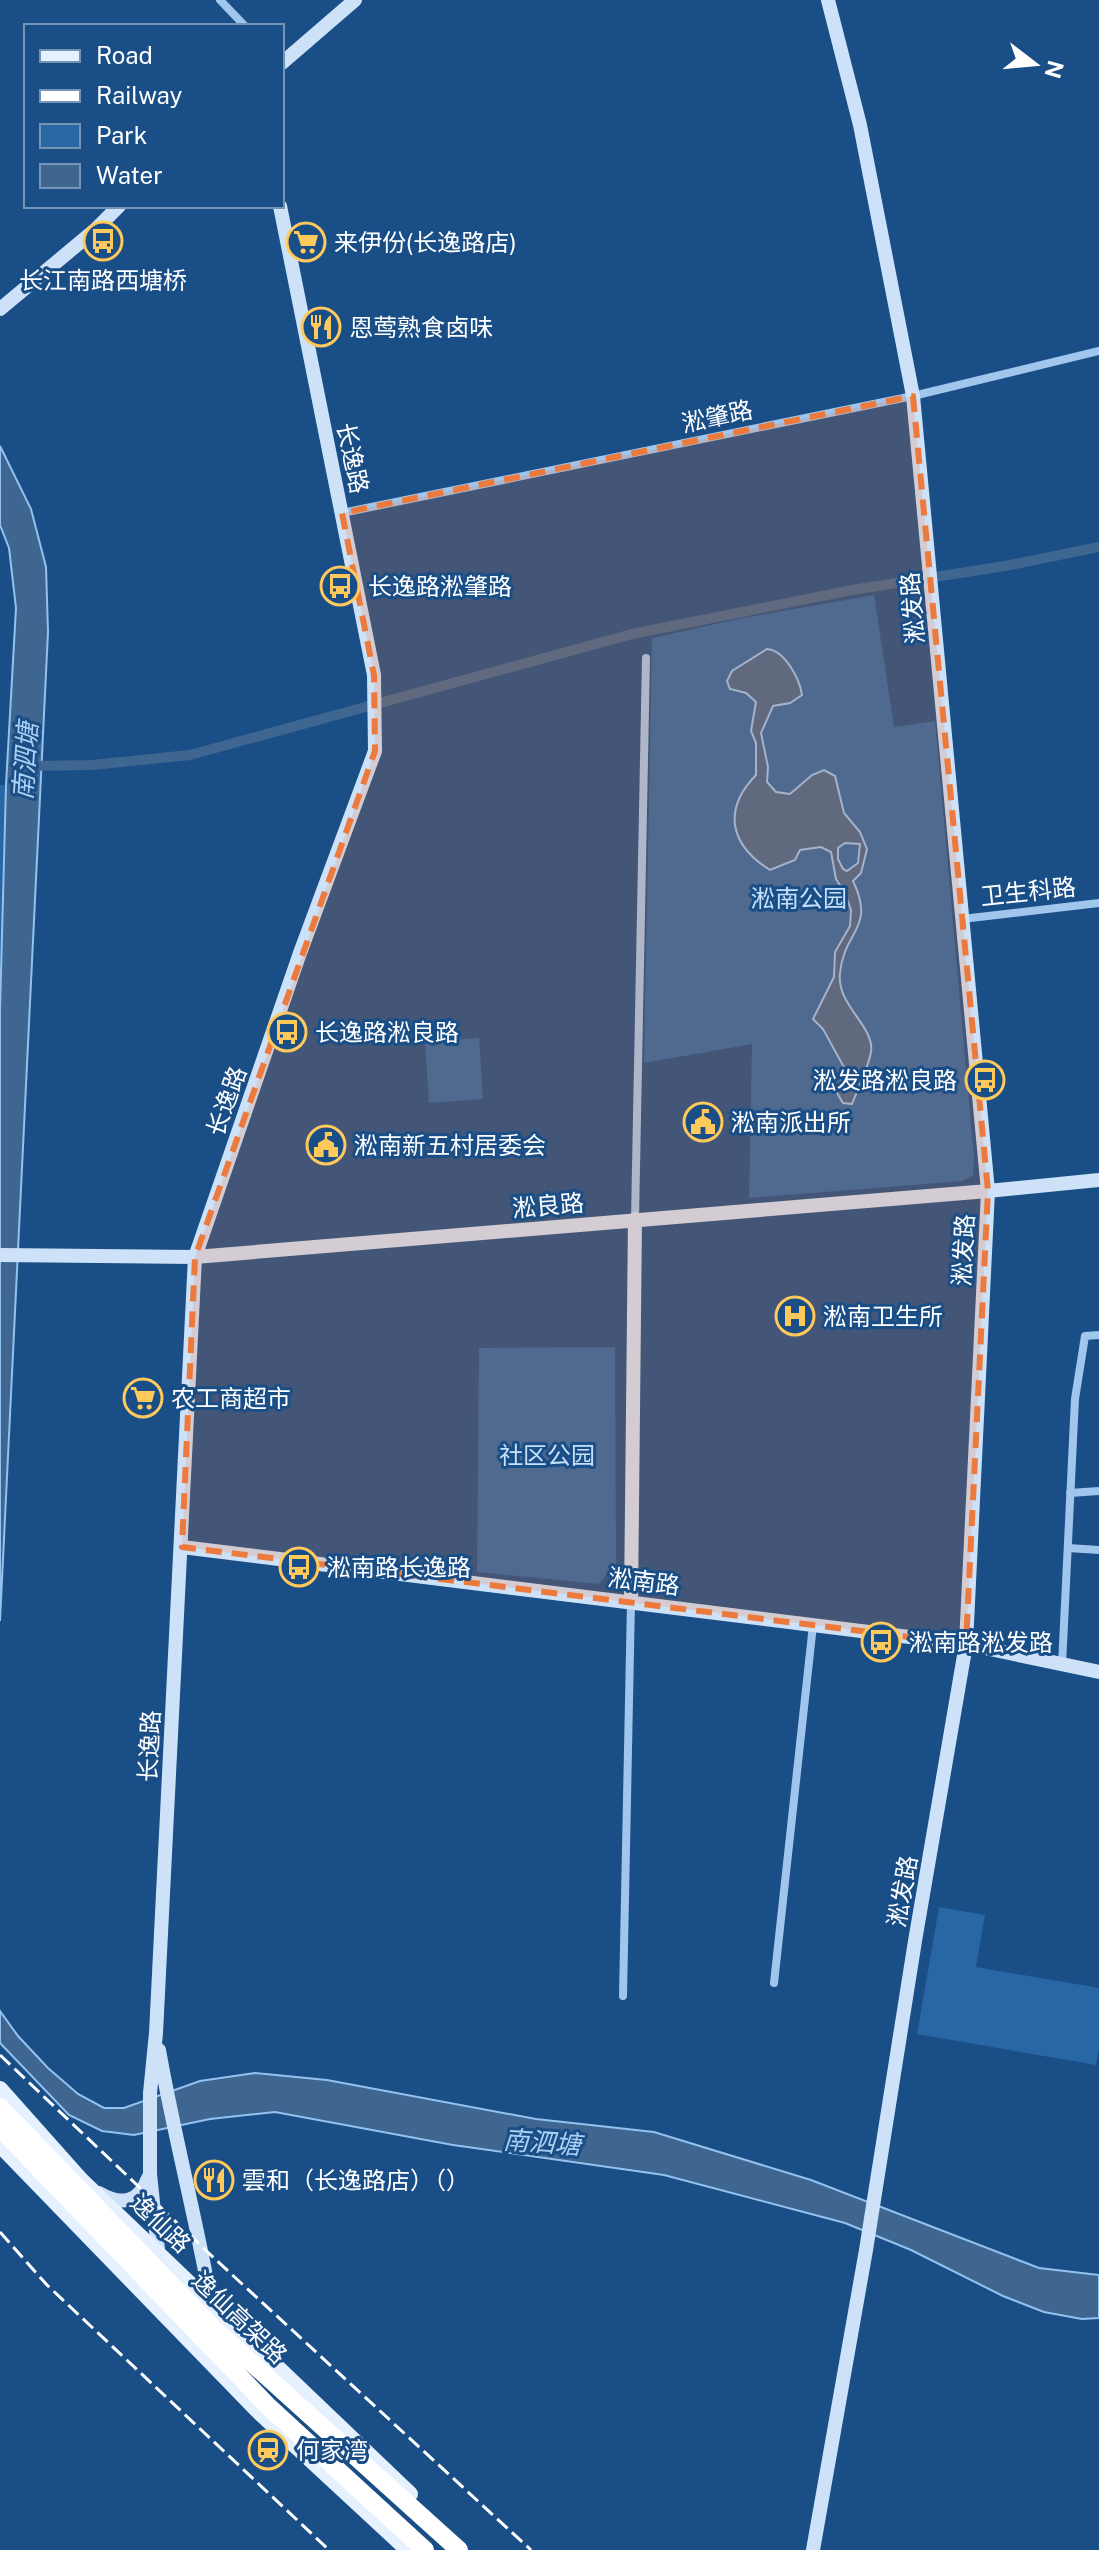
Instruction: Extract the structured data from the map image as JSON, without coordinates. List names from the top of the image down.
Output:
{
  "streets": {
    "highway": ["逸仙高架路"],
    "main road": ["逸仙路"],
    "street": [
      "淞肇路",
      "长逸路",
      "淞发路",
      "卫生科路",
      "淞良路",
      "淞南路"
    ]
  },
  "crossings": [
    ["淞肇路", "长逸路"],
    ["淞肇路", "淞发路"],
    ["长逸路", "淞良路"],
    ["长逸路", "淞南路"],
    ["长逸路", "逸仙路"],
    ["淞发路", "卫生科路"],
    ["淞发路", "淞良路"],
    ["淞发路", "淞南路"]
  ],
  "water": ["南泗塘"],
  "parks": ["淞南公园", "社区公园"],
  "places": {
    "bus stop": [
      "长江南路西塘桥",
      "长逸路淞肇路",
      "长逸路淞良路",
      "淞发路淞良路",
      "淞南路长逸路",
      "淞南路淞发路"
    ],
    "supermarket": ["来伊份(长逸路店)", "农工商超市"],
    "restaurant": ["恩莺熟食卤味", "雲和（长逸路店）（）"],
    "public building": ["淞南派出所", "淞南新五村居委会"],
    "hospital": ["淞南卫生所"],
    "station": ["何家湾"]
  },
  "legend": [
    "Road",
    "Railway",
    "Park",
    "Water"
  ],
  "north": "right"
}
